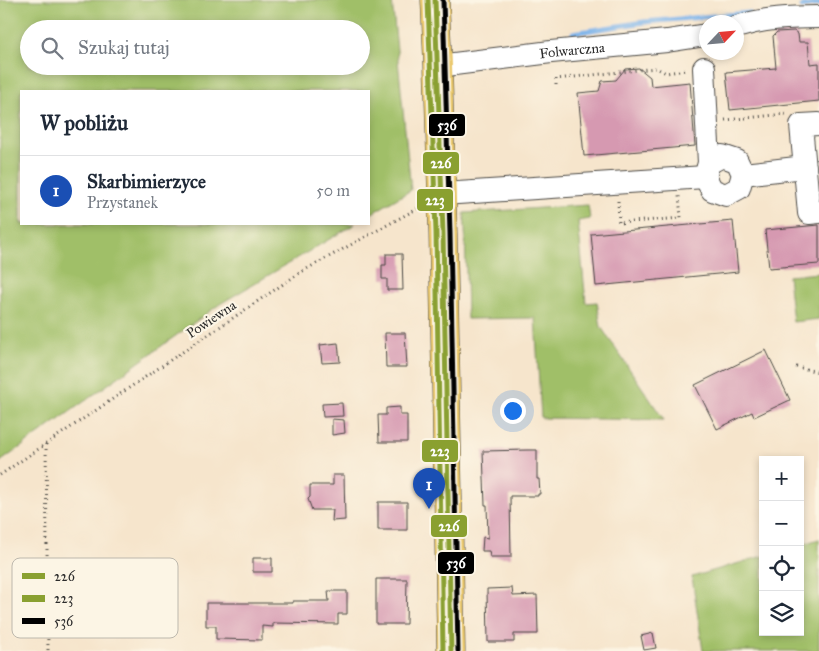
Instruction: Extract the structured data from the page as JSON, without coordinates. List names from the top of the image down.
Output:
{
  "streets": {
    "street": ["Folwarczna"],
    "path": ["Powiewna"]
  },
  "lines": ["transit line 226", "transit line 223", "transit line 536"],
  "legend": ["226", "223", "536"],
  "north": "top right",
  "page": {
    "search": "Szukaj tutaj",
    "heading": "W pobliżu",
    "list": [
      {
        "mark": "1",
        "name": "Skarbimierzyce",
        "note": "Przystanek",
        "value": "50 m"
      }
    ],
    "map_buttons": ["+", "−"],
    "pins": "1"
  }
}
